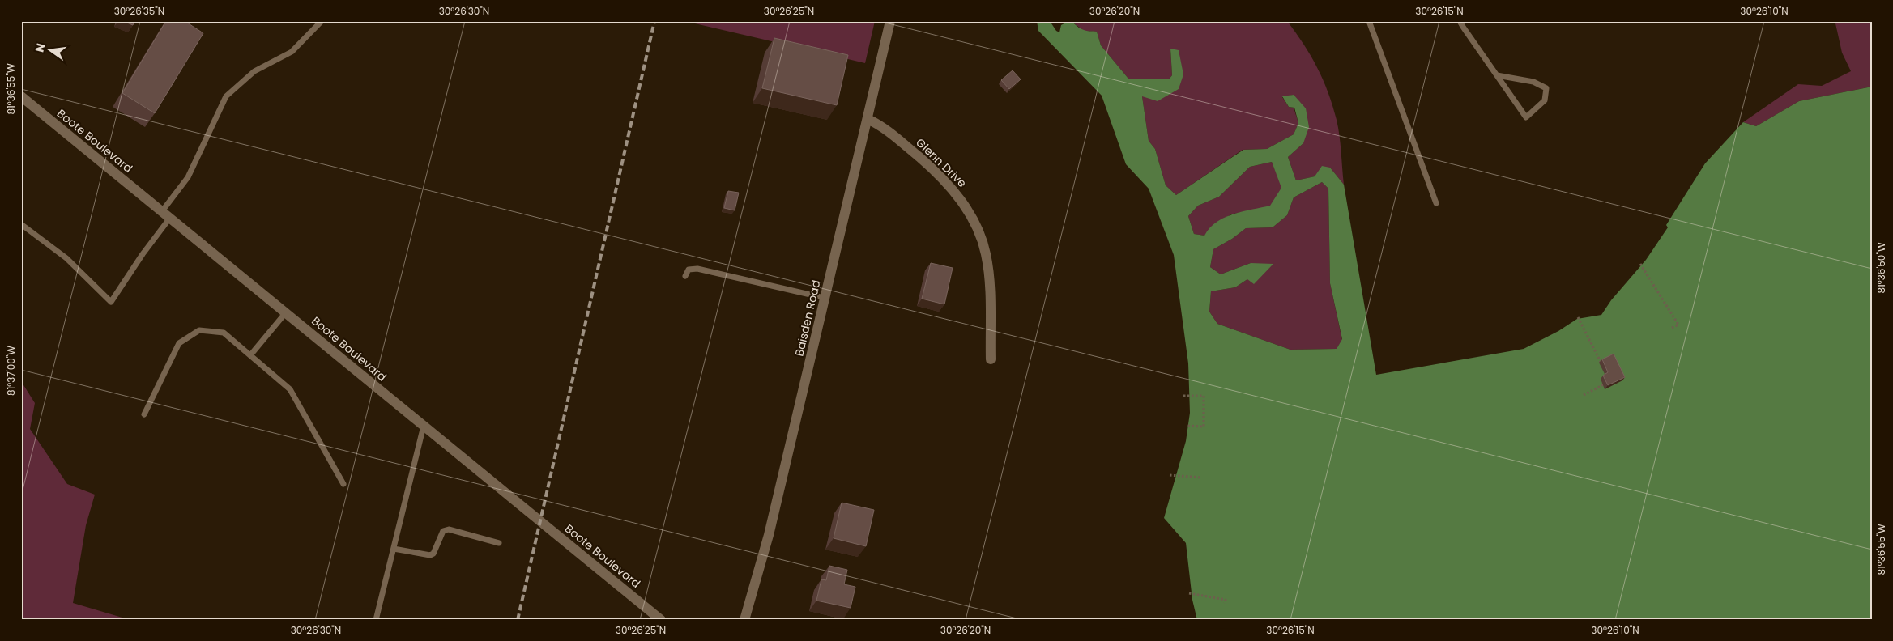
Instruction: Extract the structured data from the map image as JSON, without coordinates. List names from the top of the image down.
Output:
{
  "streets": {
    "street": ["Boote Boulevard", "Glenn Drive", "Baisden Road"]
  },
  "crossings": [
    ["Glenn Drive", "Baisden Road"]
  ],
  "north": "left",
  "coordinates": [
    "30°26'35\"N",
    "30°26'30\"N",
    "30°26'25\"N",
    "30°26'20\"N",
    "30°26'15\"N",
    "30°26'10\"N",
    "81°36'55\"W",
    "81°36'50\"W",
    "81°37'00\"W"
  ]
}
